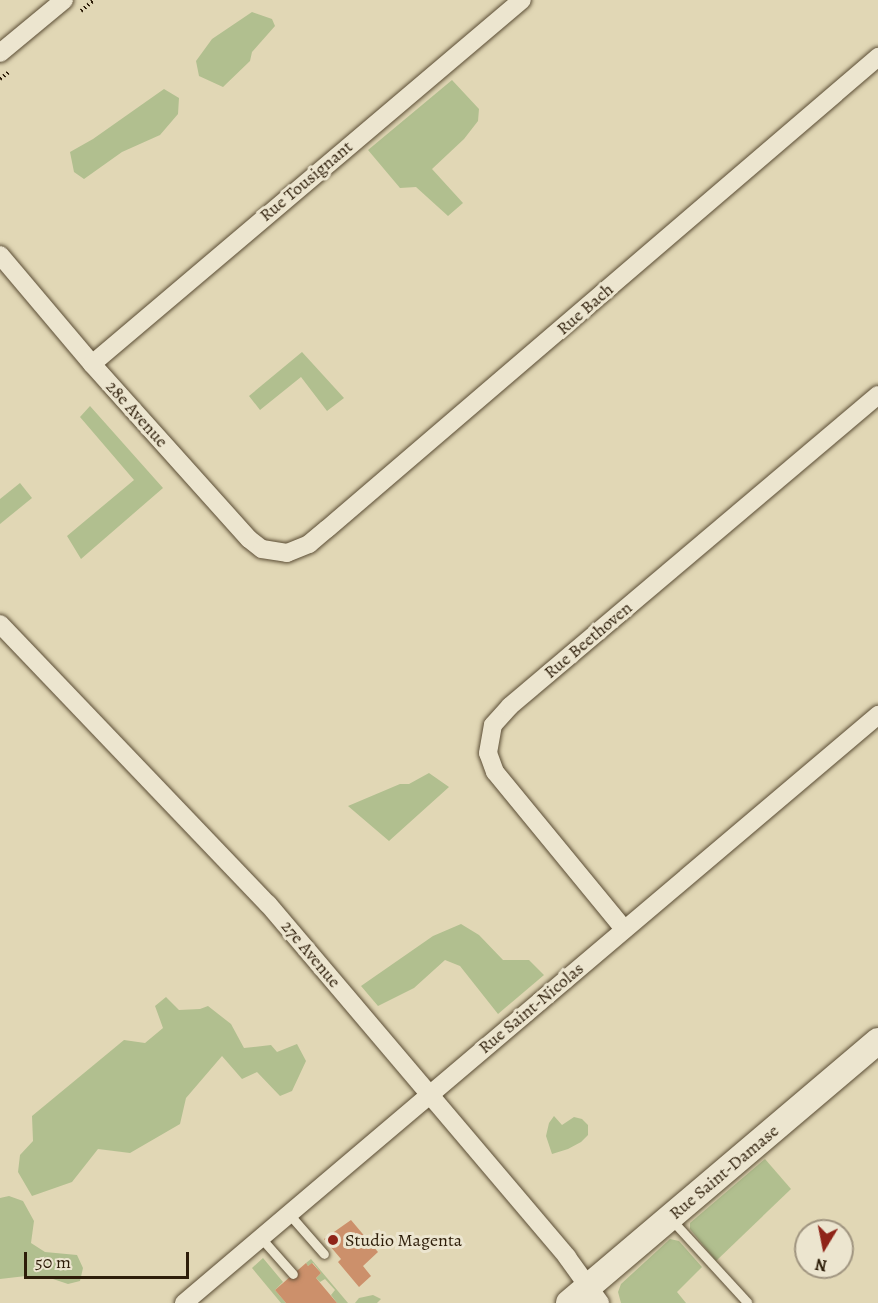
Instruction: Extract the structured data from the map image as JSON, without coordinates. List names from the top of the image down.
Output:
{
  "streets": {
    "street": [
      "Rue Tousignant",
      "Rue Bach",
      "28e Avenue",
      "Rue Beethoven",
      "27e Avenue",
      "Rue Saint-Nicolas",
      "Rue Saint-Damase"
    ]
  },
  "crossings": [
    ["Rue Tousignant", "28e Avenue"],
    ["Rue Bach", "28e Avenue"],
    ["Rue Beethoven", "Rue Saint-Nicolas"],
    ["27e Avenue", "Rue Saint-Nicolas"],
    ["27e Avenue", "Rue Saint-Damase"]
  ],
  "places": ["Studio Magenta"],
  "scale_bar": "50 m",
  "north": "bottom"
}
